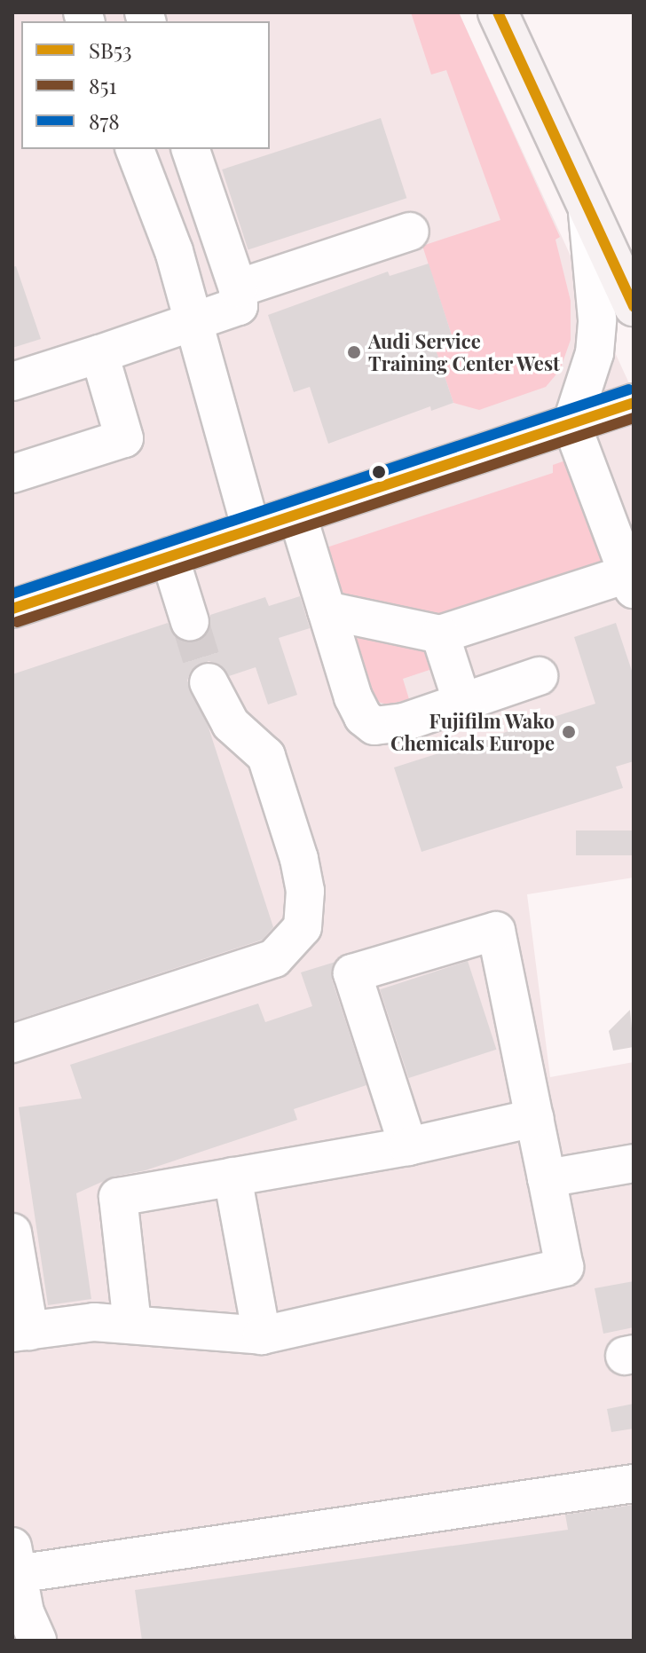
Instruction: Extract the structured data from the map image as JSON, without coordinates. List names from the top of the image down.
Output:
{
  "places": ["Audi Service Training Center West", "Fujifilm Wako Chemicals Europe"],
  "lines": ["transit line SB53", "transit line 878", "transit line 851"],
  "legend": ["SB53", "851", "878"]
}
